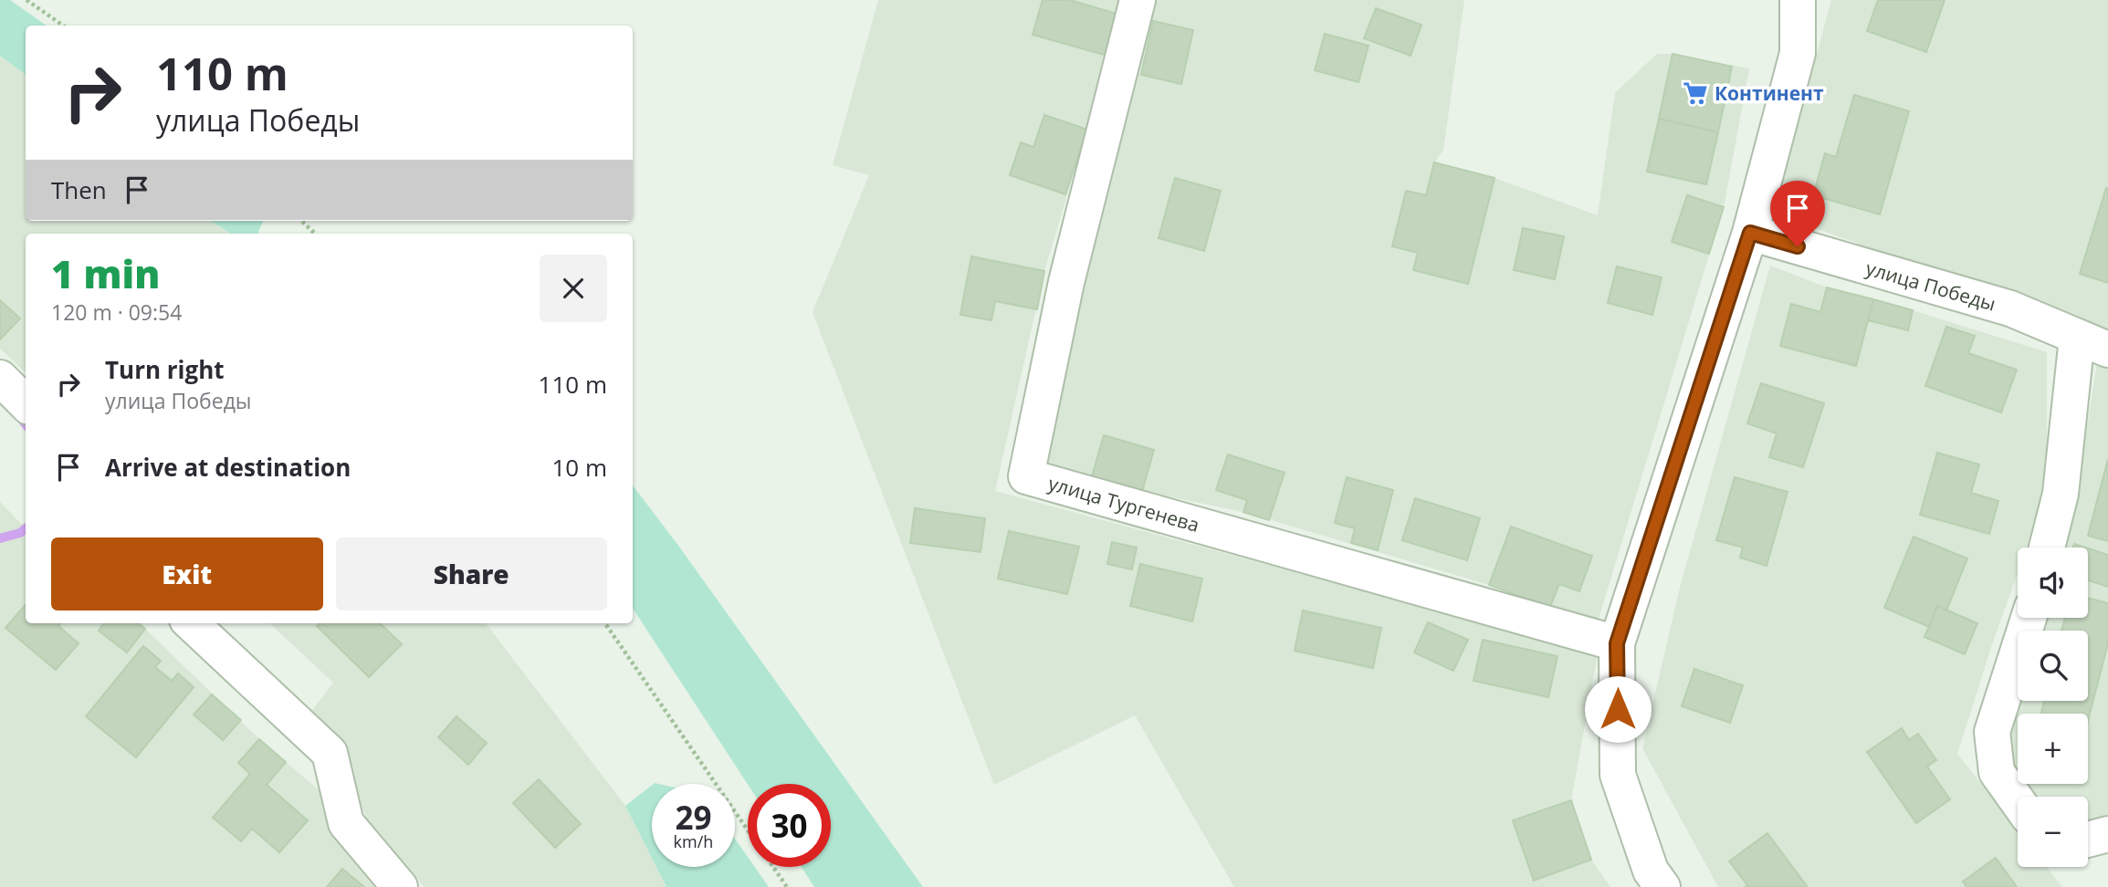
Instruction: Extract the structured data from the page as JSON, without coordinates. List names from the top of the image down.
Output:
{
  "streets": {
    "street": ["улица Победы", "улица Тургенева"]
  },
  "places": {
    "supermarket": ["Континент"]
  },
  "page": {
    "turn": ["110 m", "улица Победы"],
    "then": "Then",
    "heading": ["1 min", "120 m · 09:54"],
    "list": [
      {
        "name": "Turn right",
        "note": "улица Победы",
        "value": "110 m"
      },
      {
        "name": "Arrive at destination",
        "value": "10 m"
      }
    ],
    "buttons": ["Exit", "Share"],
    "map_buttons": ["+", "−"],
    "speed": "29 km/h",
    "limit": "30"
  }
}
